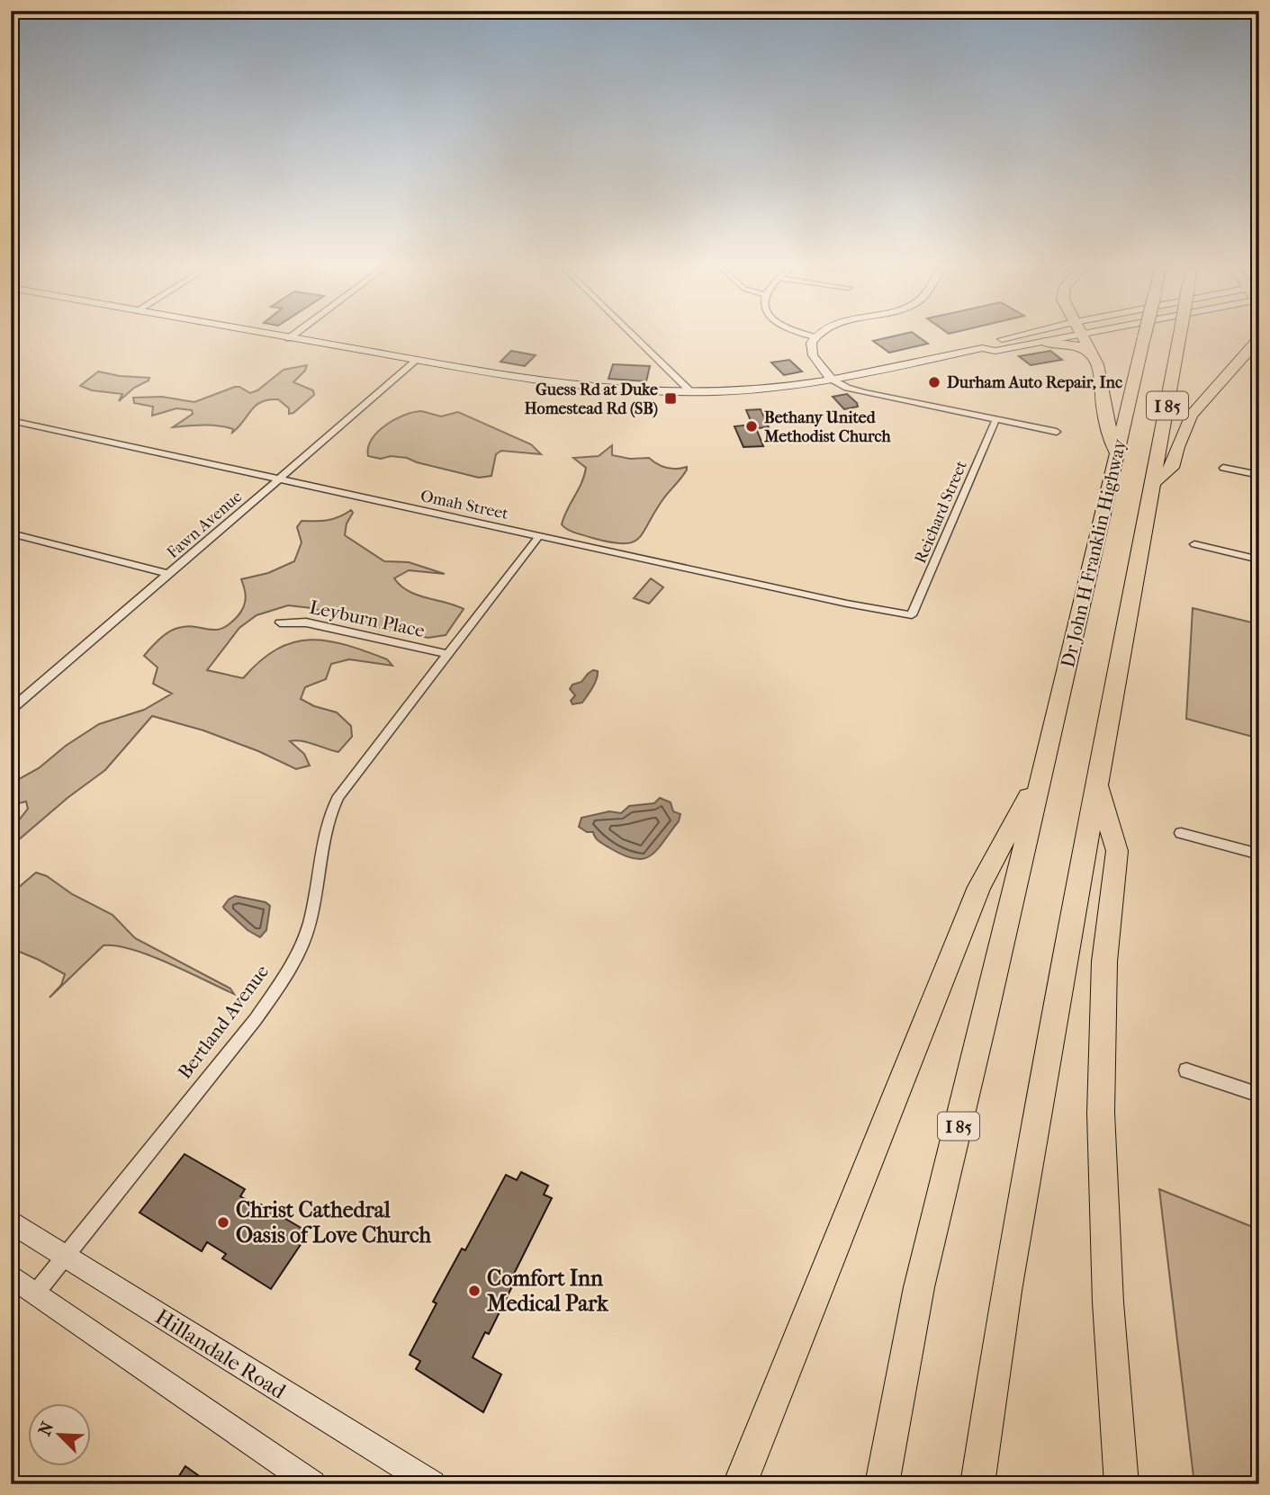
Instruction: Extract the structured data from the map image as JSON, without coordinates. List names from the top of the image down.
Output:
{
  "streets": {
    "highway": ["I 85", "Dr John H Franklin Highway"],
    "main road": ["Hillandale Road"],
    "street": [
      "Omah Street",
      "Reichard Street",
      "Fawn Avenue",
      "Leyburn Place",
      "Bertland Avenue"
    ]
  },
  "crossings": [
    ["I 85", "Dr John H Franklin Highway"],
    ["Omah Street", "Reichard Street"],
    ["Omah Street", "Fawn Avenue"],
    ["Omah Street", "Bertland Avenue"],
    ["Leyburn Place", "Bertland Avenue"],
    ["Bertland Avenue", "Hillandale Road"]
  ],
  "places": {
    "other": [
      "Durham Auto Repair, Inc",
      "Bethany United Methodist Church",
      "Christ Cathedral Oasis of Love Church",
      "Comfort Inn Medical Park"
    ],
    "transit": ["Guess Rd at Duke Homestead Rd (SB)"]
  },
  "north": "top left"
}
